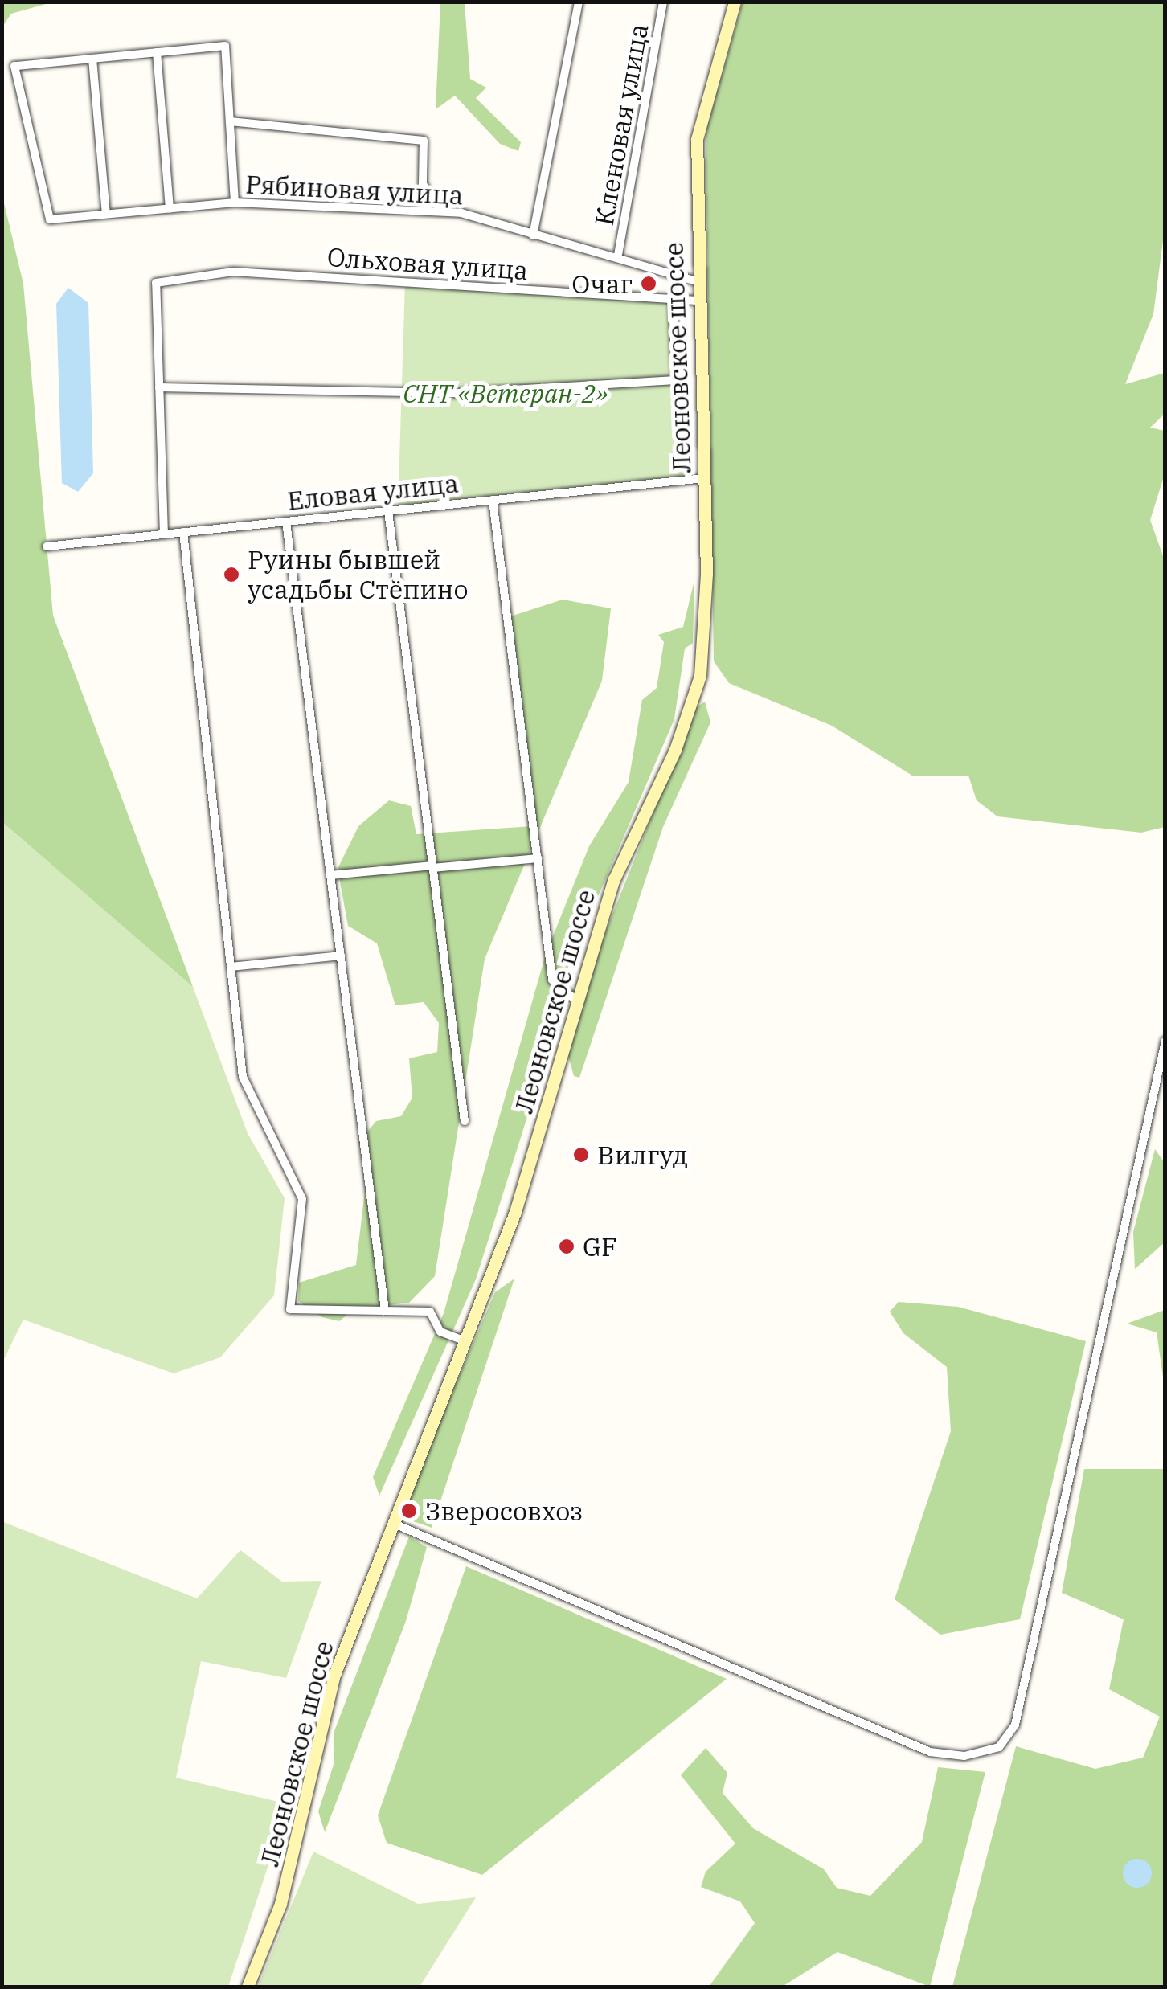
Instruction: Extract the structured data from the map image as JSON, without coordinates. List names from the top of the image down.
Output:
{
  "streets": {
    "main road": ["Леоновское шоссе"],
    "street": [
      "Кленовая улица",
      "Рябиновая улица",
      "Ольховая улица",
      "Еловая улица"
    ]
  },
  "crossings": [
    ["Кленовая улица", "Рябиновая улица"],
    ["Рябиновая улица", "Леоновское шоссе"],
    ["Ольховая улица", "Леоновское шоссе"],
    ["Леоновское шоссе", "Еловая улица"]
  ],
  "parks": ["СНТ «Ветеран-2»"],
  "places": [
    "Очаг",
    "Руины бывшей усадьбы Стёпино",
    "Вилгуд",
    "GF",
    "Зверосовхоз"
  ]
}
